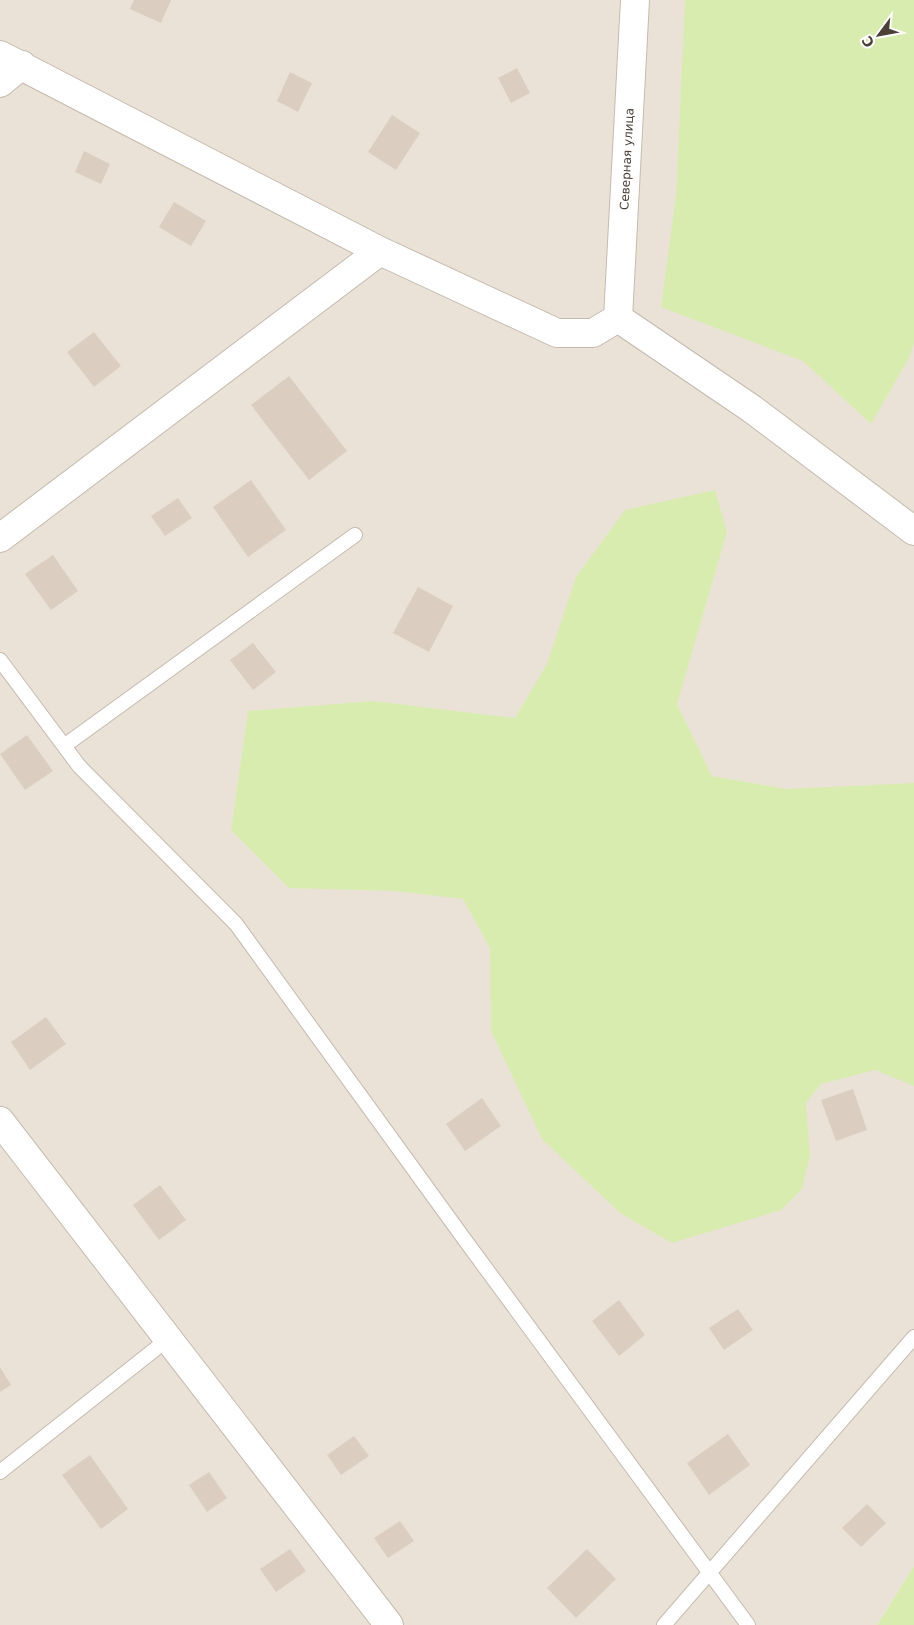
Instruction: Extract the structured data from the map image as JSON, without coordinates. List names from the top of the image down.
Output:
{
  "streets": {
    "street": ["Северная улица"]
  },
  "north": "bottom left"
}
